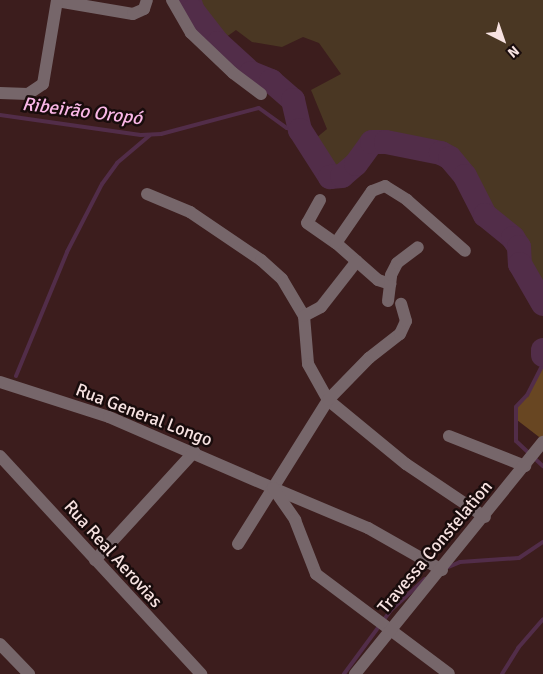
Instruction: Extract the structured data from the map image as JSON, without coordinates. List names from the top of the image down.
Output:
{
  "streets": {
    "street": ["Rua General Longo", "Travessa Constelation", "Rua Real Aerovias"]
  },
  "crossings": [
    ["Rua General Longo", "Travessa Constelation"]
  ],
  "water": ["Ribeirão Oropó"],
  "north": "bottom right"
}
